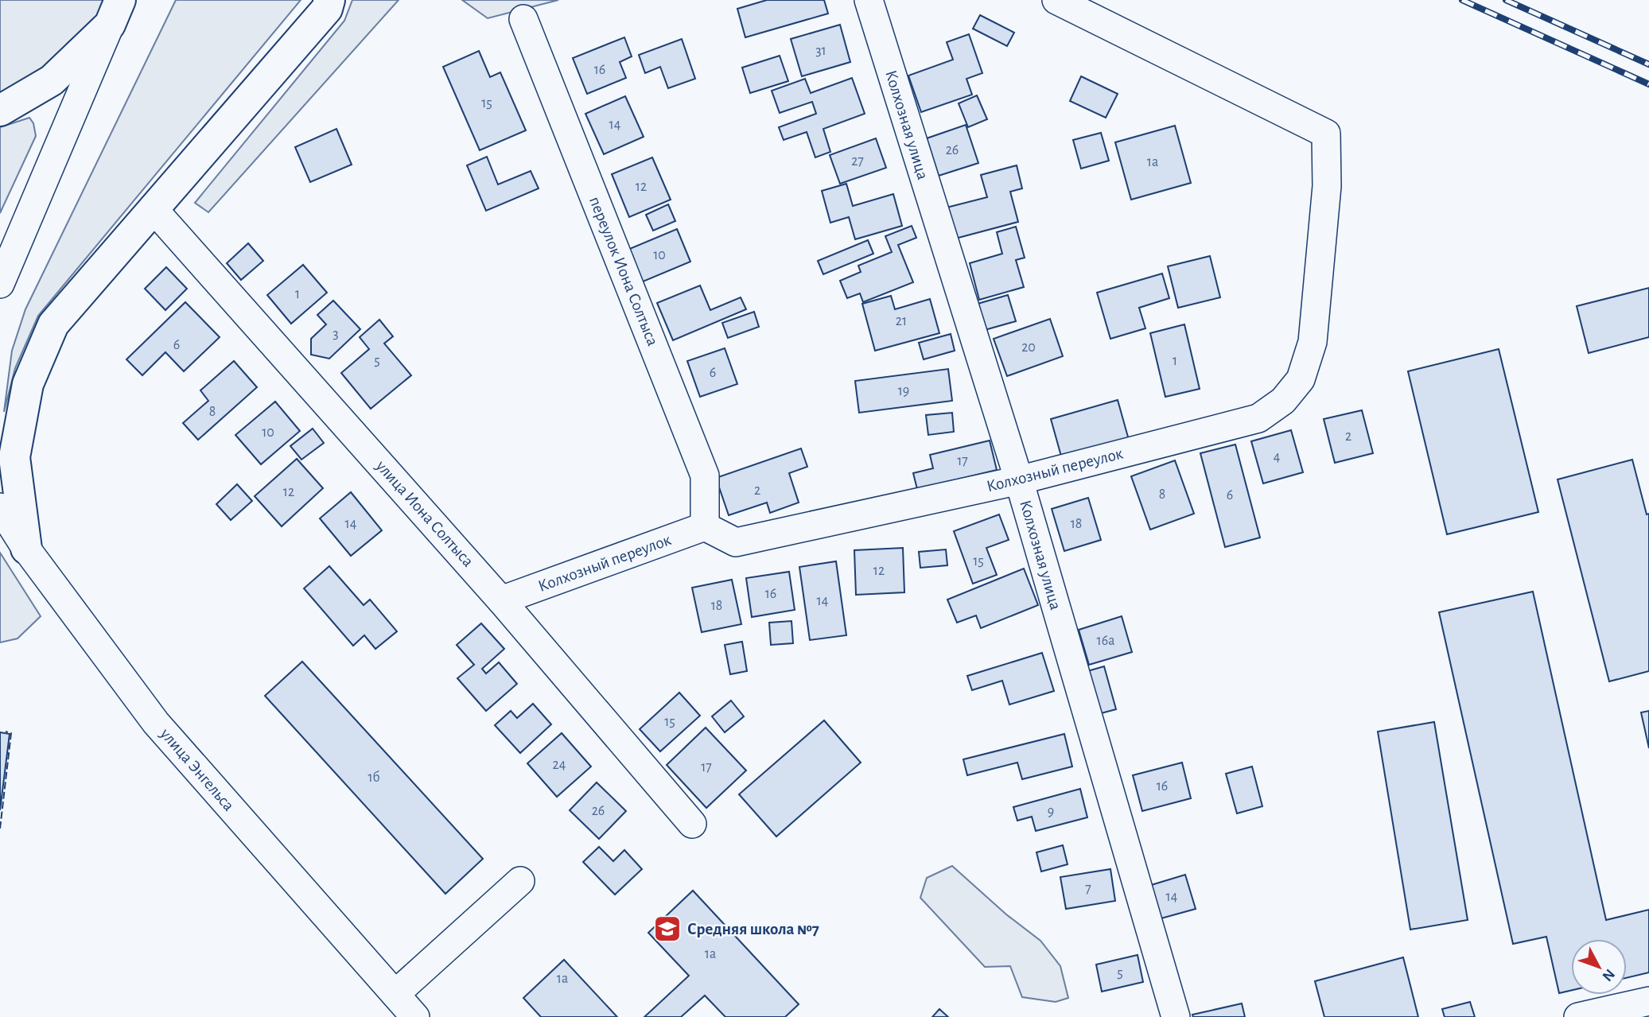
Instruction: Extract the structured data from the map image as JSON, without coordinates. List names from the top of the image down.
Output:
{
  "streets": {
    "street": [
      "Колхозная улица",
      "переулок Иона Солтыса",
      "Колхозный переулок",
      "улица Иона Солтыса",
      "улица Энгельса"
    ]
  },
  "crossings": [
    ["Колхозная улица", "Колхозный переулок"],
    ["переулок Иона Солтыса", "Колхозный переулок"],
    ["Колхозный переулок", "улица Иона Солтыса"]
  ],
  "places": {
    "school or university": ["Средняя школа №7"]
  },
  "house_numbers": [
    "31",
    "16",
    "15",
    "14",
    "26",
    "27",
    "1а",
    "12",
    "10",
    "1",
    "21",
    "3",
    "6",
    "20",
    "5",
    "1",
    "6",
    "19",
    "8",
    "10",
    "2",
    "4",
    "17",
    "2",
    "12",
    "8",
    "6",
    "14",
    "18",
    "15",
    "12",
    "16",
    "14",
    "18",
    "16а",
    "15",
    "24",
    "17",
    "1б",
    "16",
    "26",
    "9",
    "7",
    "14",
    "1а",
    "5",
    "1а"
  ],
  "north": "bottom right"
}
